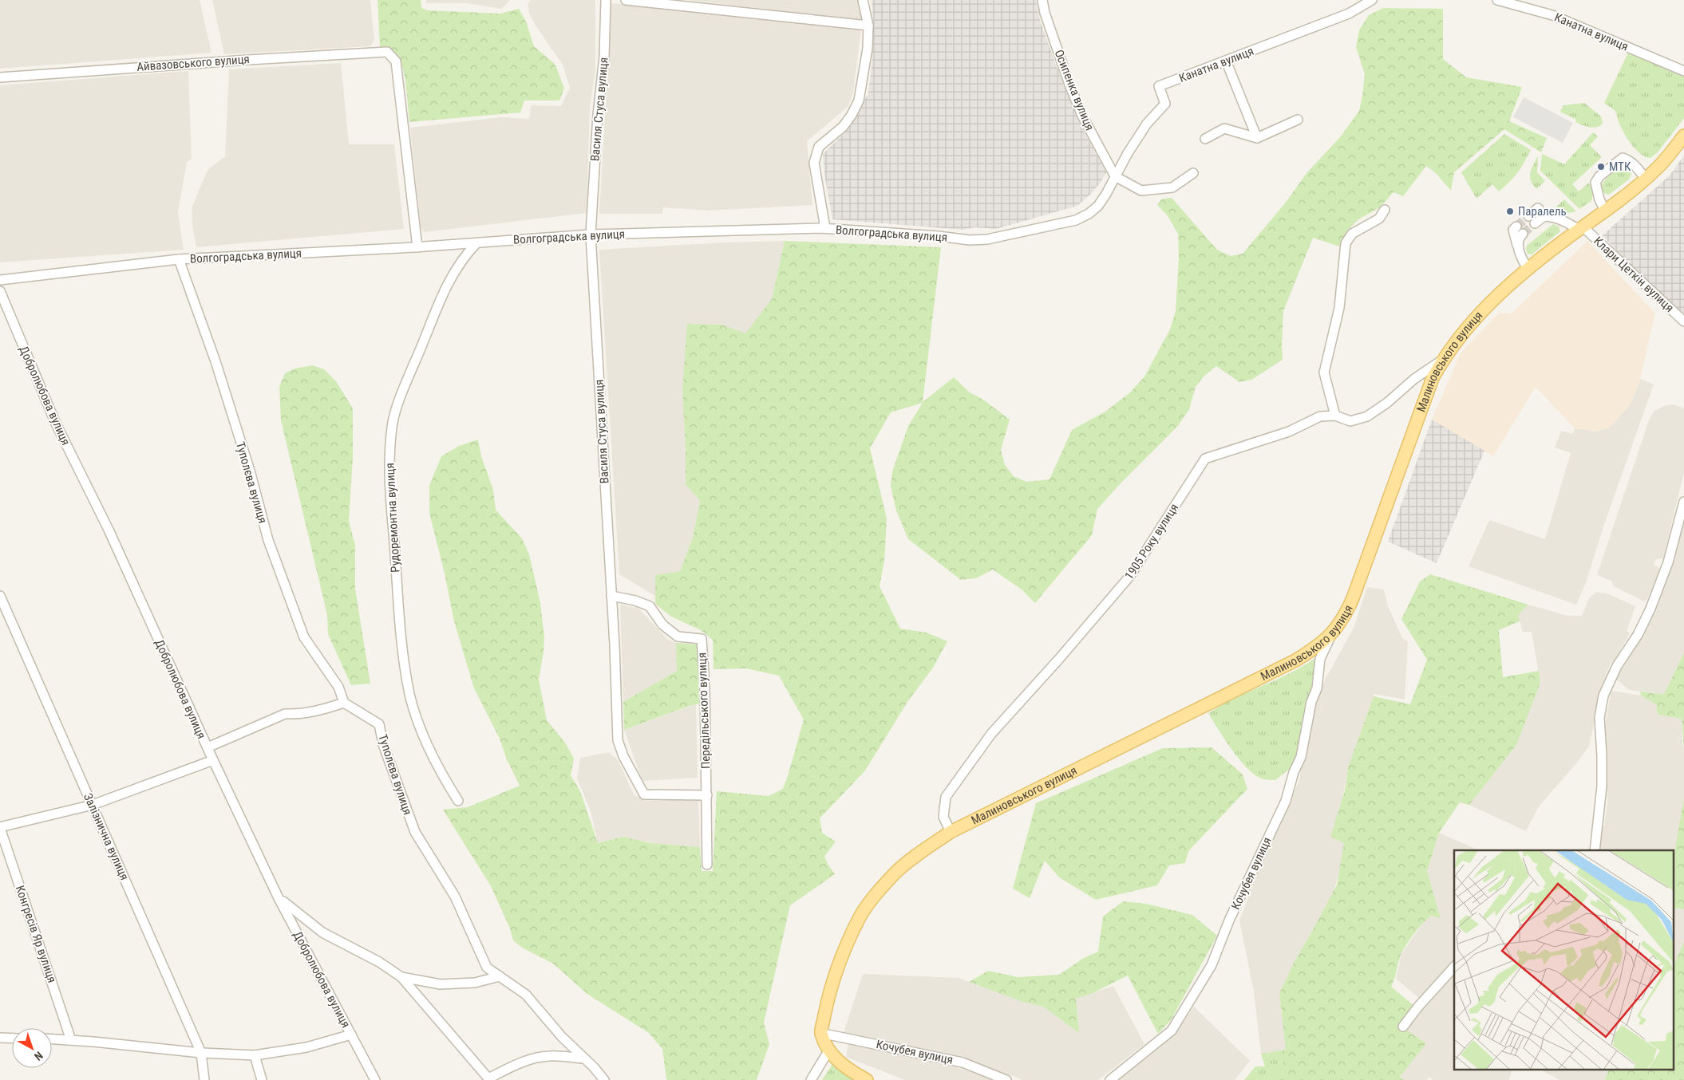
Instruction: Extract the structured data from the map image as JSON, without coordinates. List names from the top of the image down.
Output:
{
  "streets": {
    "main road": ["Малиновського вулиця"],
    "street": [
      "Канатна вулиця",
      "Айвазовського вулиця",
      "Осипенка вулиця",
      "Василя Стуса вулиця",
      "Волгоградська вулиця",
      "Клари Цеткін вулиця",
      "Добролюбова вулиця",
      "Туполєва вулиця",
      "Рудоремонтна вулиця",
      "1905 Року вулиця",
      "Передільського вулиця",
      "Залізнична вулиця",
      "Кочубея вулиця",
      "Конгресів Яр вулиця"
    ]
  },
  "crossings": [
    ["Канатна вулиця", "Осипенка вулиця"],
    ["Канатна вулиця", "Волгоградська вулиця"],
    ["Айвазовського вулиця", "Волгоградська вулиця"],
    ["Осипенка вулиця", "Волгоградська вулиця"],
    ["Василя Стуса вулиця", "Волгоградська вулиця"],
    ["Василя Стуса вулиця", "Передільського вулиця"],
    ["Волгоградська вулиця", "Туполєва вулиця"],
    ["Волгоградська вулиця", "Рудоремонтна вулиця"],
    ["Клари Цеткін вулиця", "Малиновського вулиця"],
    ["Малиновського вулиця", "1905 Року вулиця"],
    ["Малиновського вулиця", "Кочубея вулиця"]
  ],
  "places": ["МТК", "Паралель"],
  "north": "bottom right"
}
